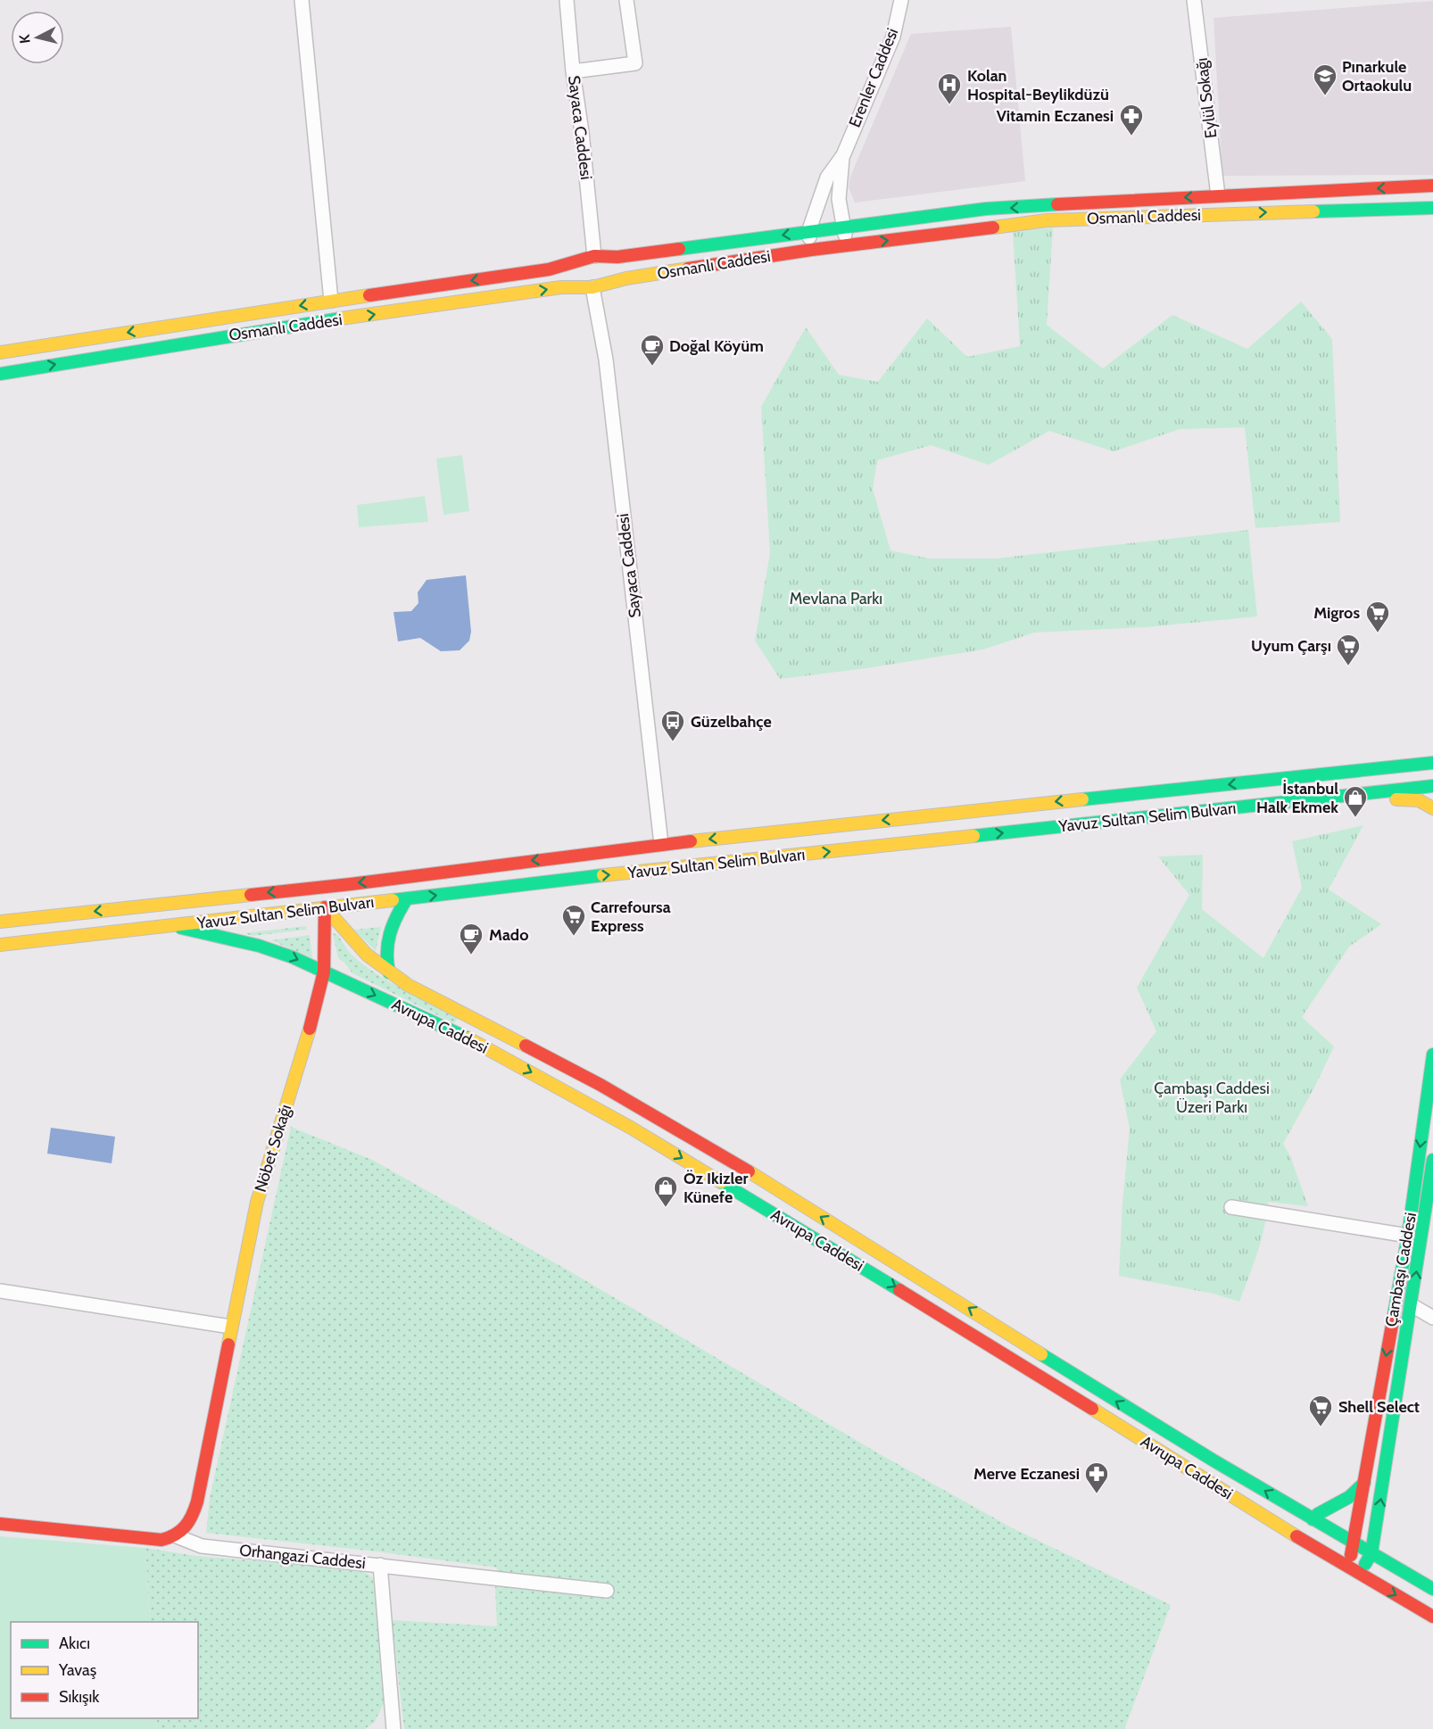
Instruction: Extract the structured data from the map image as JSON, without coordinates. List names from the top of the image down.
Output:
{
  "streets": {
    "main road": [
      "Osmanlı Caddesi",
      "Yavuz Sultan Selim Bulvarı",
      "Avrupa Caddesi",
      "Nöbet Sokağı",
      "Çambaşı Caddesi",
      "Orhangazi Caddesi"
    ],
    "street": ["Erenler Caddesi", "Eylül Sokağı", "Sayaca Caddesi"]
  },
  "crossings": [
    ["Eylül Sokağı", "Osmanlı Caddesi"],
    ["Sayaca Caddesi", "Osmanlı Caddesi"],
    ["Sayaca Caddesi", "Yavuz Sultan Selim Bulvarı"],
    ["Yavuz Sultan Selim Bulvarı", "Avrupa Caddesi"],
    ["Yavuz Sultan Selim Bulvarı", "Nöbet Sokağı"],
    ["Avrupa Caddesi", "Nöbet Sokağı"],
    ["Avrupa Caddesi", "Çambaşı Caddesi"],
    ["Nöbet Sokağı", "Orhangazi Caddesi"]
  ],
  "parks": ["Mevlana Parkı", "Çambaşı Caddesi Üzeri Parkı"],
  "places": {
    "school or university": ["Pınarkule Ortaokulu"],
    "hospital": ["Kolan Hospital-Beylikdüzü"],
    "pharmacy": ["Vitamin Eczanesi", "Merve Eczanesi"],
    "cafe": ["Doğal Köyüm", "Mado"],
    "supermarket": [
      "Migros",
      "Uyum Çarşı",
      "Carrefoursa Express",
      "Shell Select"
    ],
    "bus stop": ["Güzelbahçe"],
    "shop": ["İstanbul Halk Ekmek", "Öz Ikizler Künefe"]
  },
  "legend": ["Akıcı", "Yavaş", "Sıkışık"],
  "north": "left"
}
